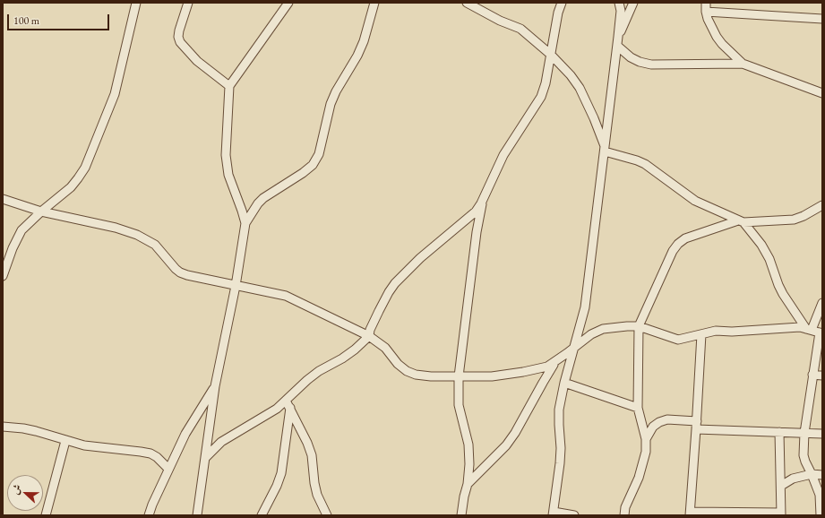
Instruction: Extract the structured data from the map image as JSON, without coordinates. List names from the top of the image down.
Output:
{
  "scale_bar": "100 m",
  "north": "left"
}
